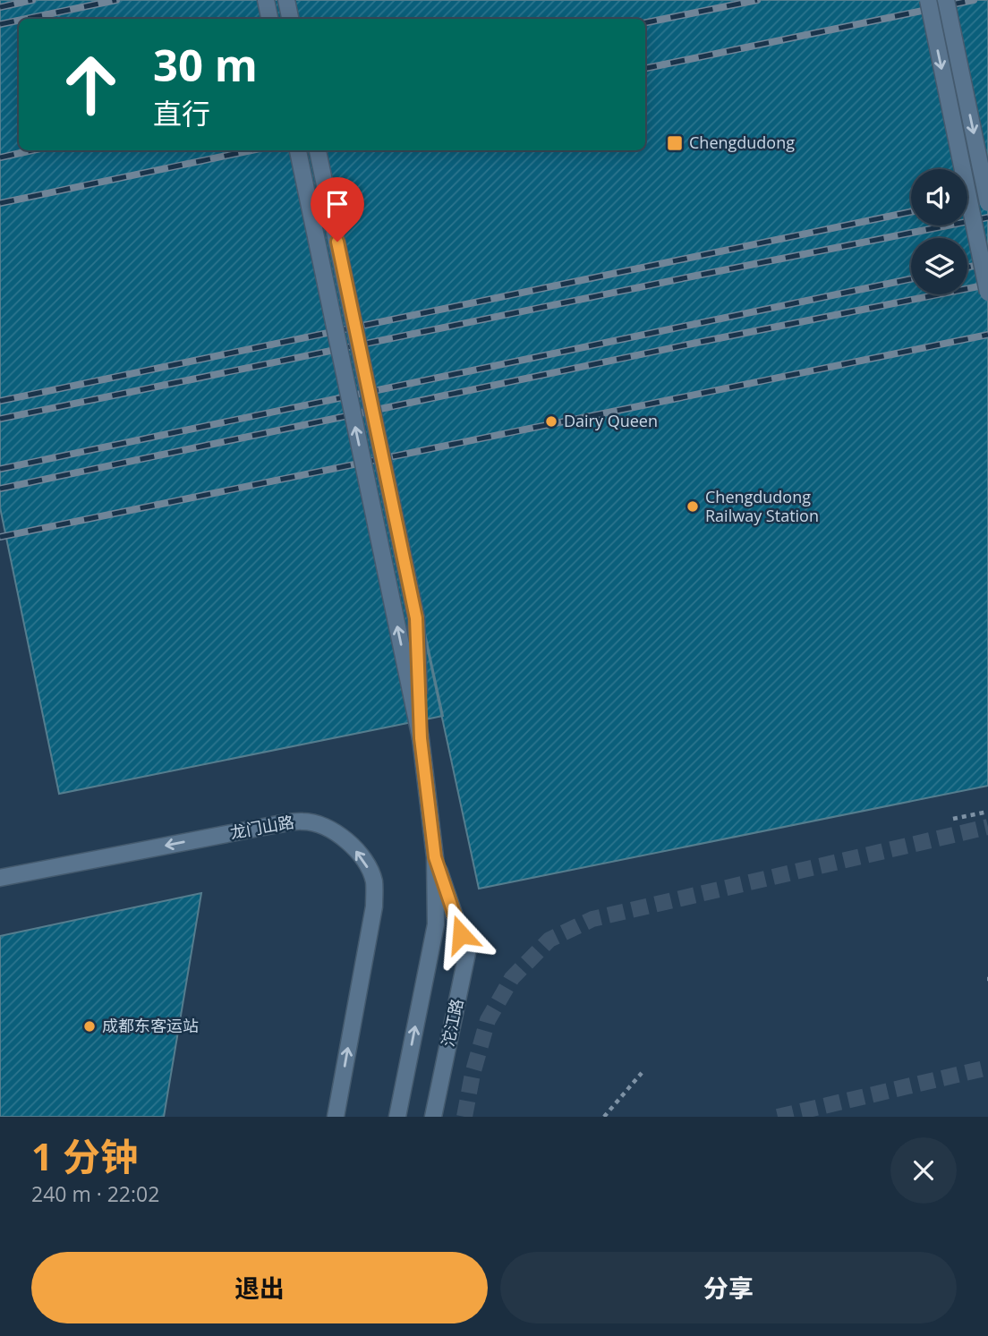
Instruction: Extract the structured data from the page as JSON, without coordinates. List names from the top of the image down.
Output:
{
  "streets": {
    "street": ["龙门山路", "沱江路"]
  },
  "places": {
    "transit": ["Chengdudong"],
    "other": ["Dairy Queen", "Chengdudong Railway Station", "成都东客运站"]
  },
  "page": {
    "turn": ["30 m", "直行"],
    "heading": ["1 分钟", "240 m · 22:02"],
    "buttons": ["退出", "分享"]
  }
}
